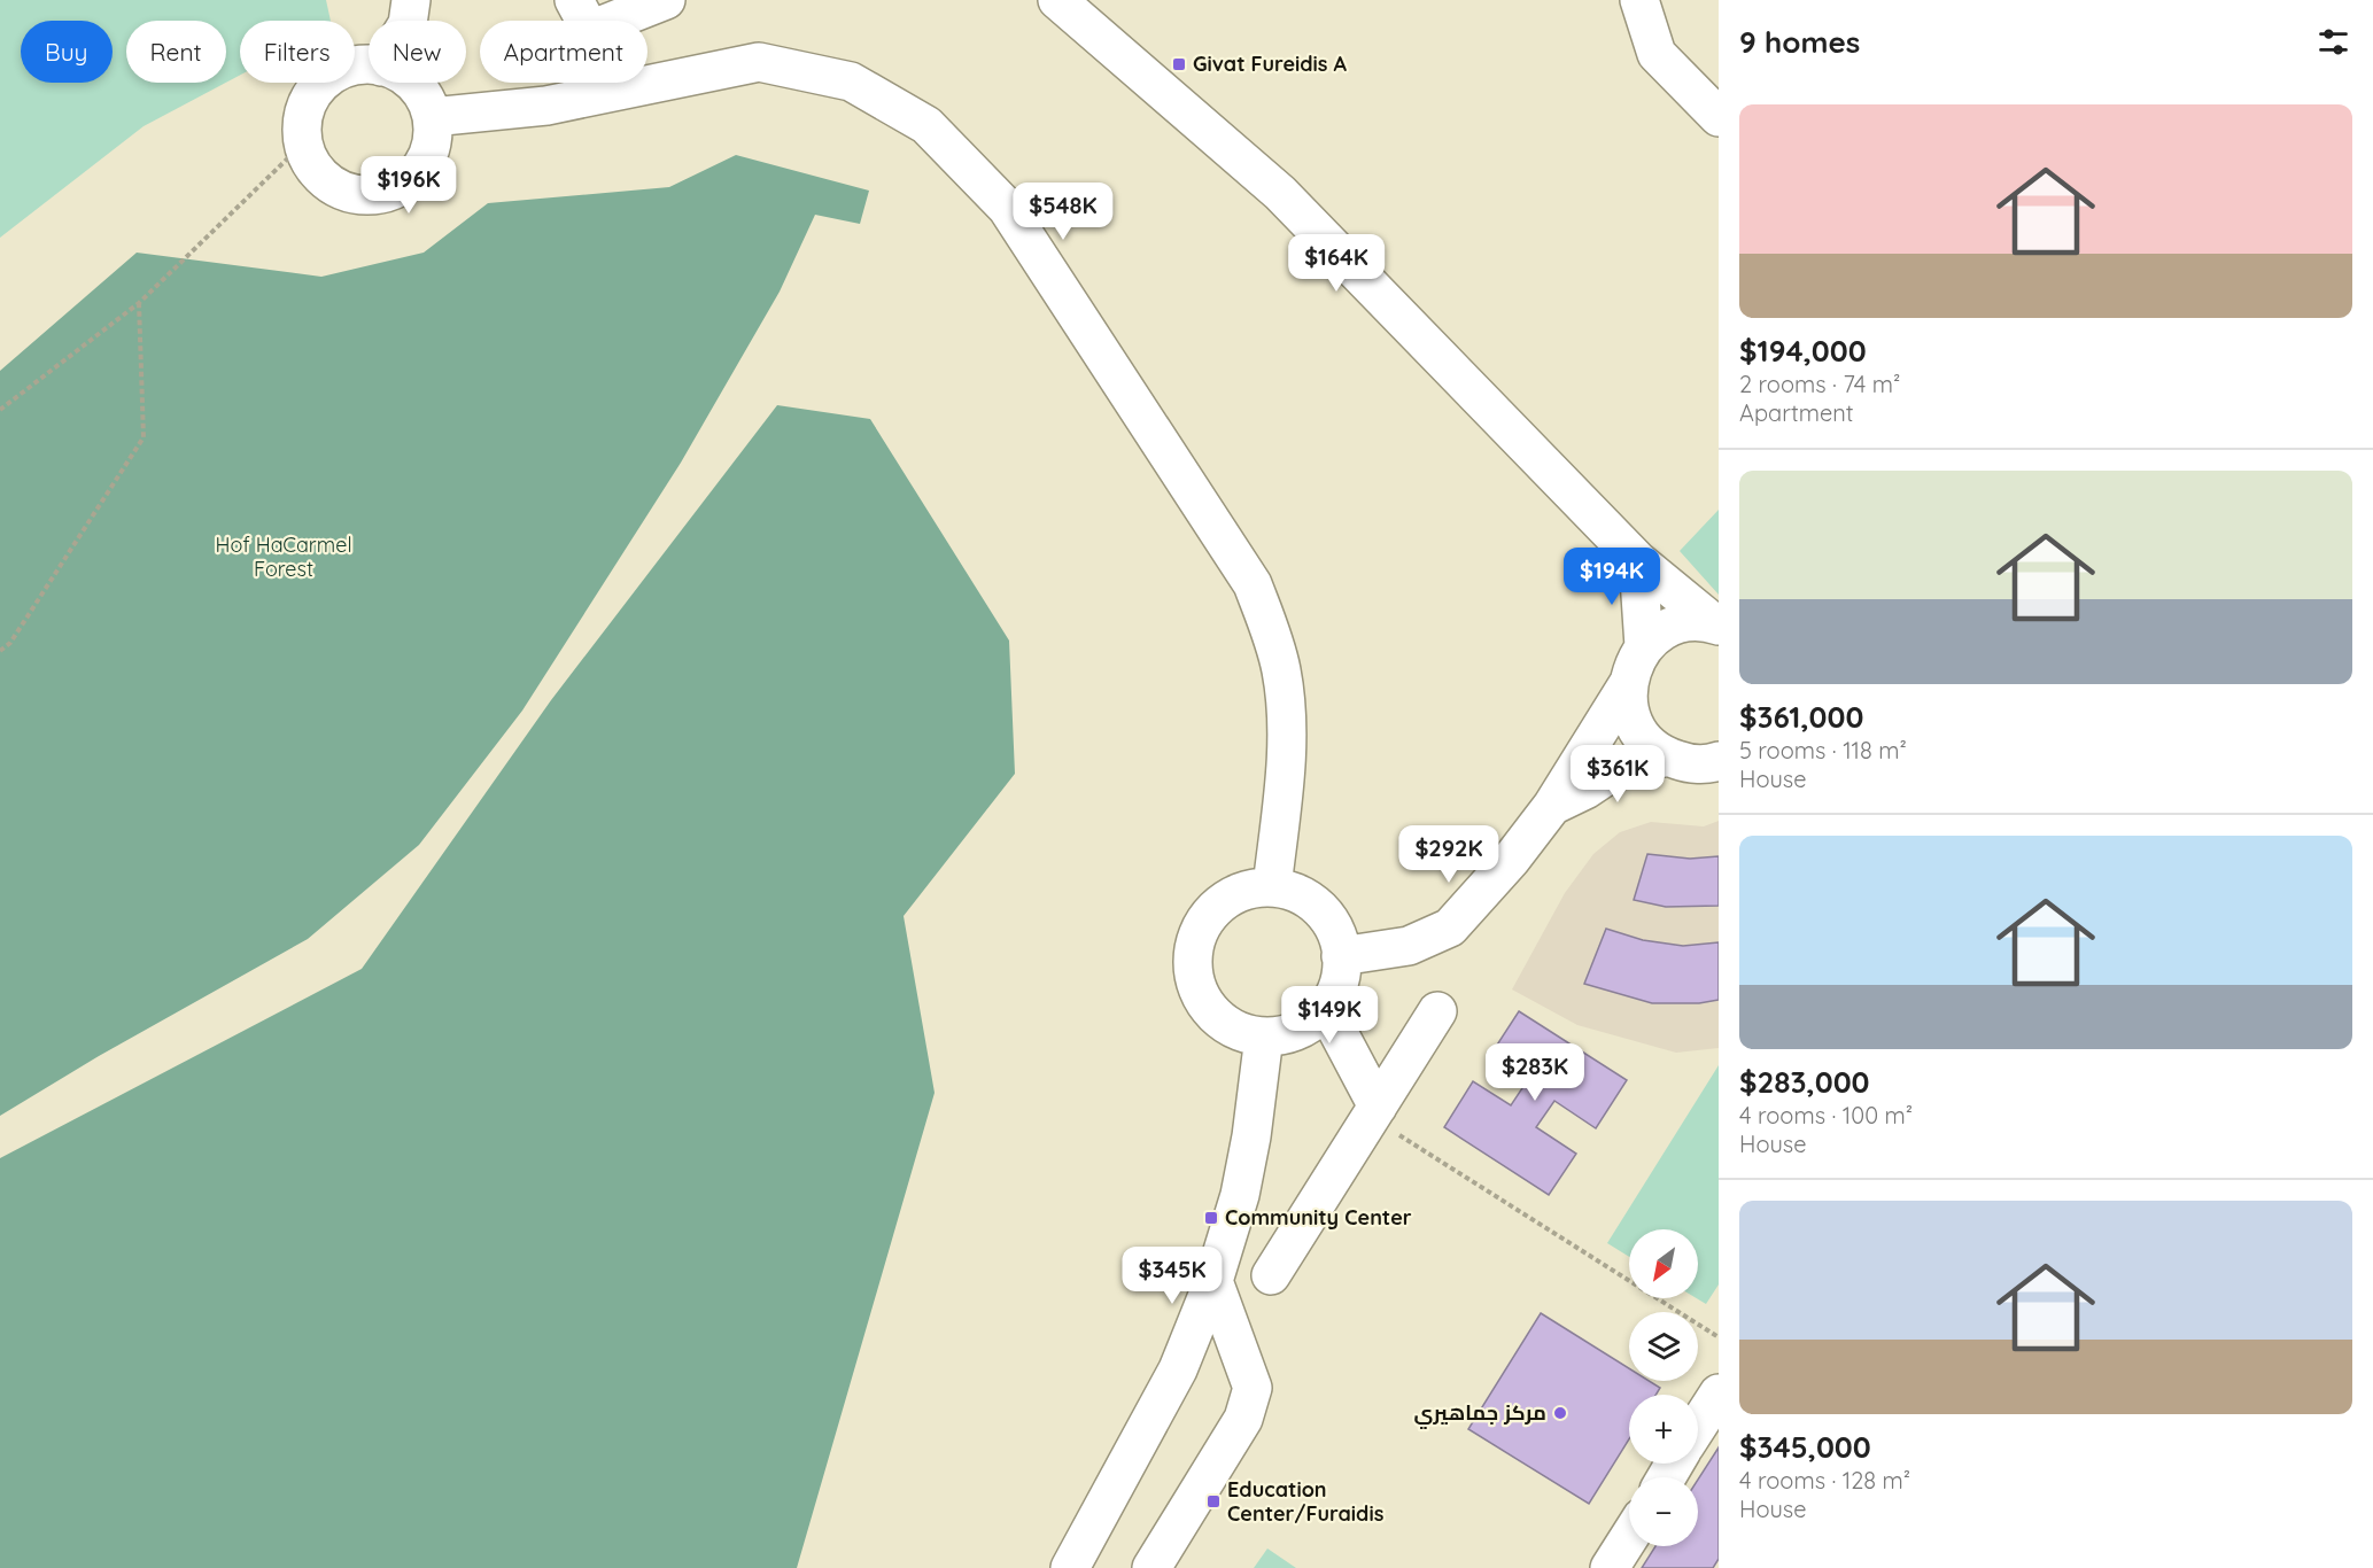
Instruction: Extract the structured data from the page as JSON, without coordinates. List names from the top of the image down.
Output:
{
  "parks": ["Hof HaCarmel Forest"],
  "places": {
    "transit": ["Givat Fureidis A", "Community Center", "Education Center/Furaidis"],
    "other": ["مركز جماهيري"]
  },
  "north": "bottom left",
  "page": {
    "heading": "9 homes",
    "chip": [
      "Buy",
      "Rent",
      "Filters",
      "New",
      "Apartment"
    ],
    "list": [
      {
        "name": "$194,000",
        "note": "2 rooms · 74 m² · Apartment"
      },
      {
        "name": "$361,000",
        "note": "5 rooms · 118 m² · House"
      },
      {
        "name": "$283,000",
        "note": "4 rooms · 100 m² · House"
      },
      {
        "name": "$345,000",
        "note": "4 rooms · 128 m² · House"
      }
    ],
    "price": [
      "$196K",
      "$548K",
      "$164K",
      "$194K",
      "$361K",
      "$292K",
      "$149K",
      "$283K",
      "$345K"
    ],
    "map_buttons": ["+", "−"]
  }
}
